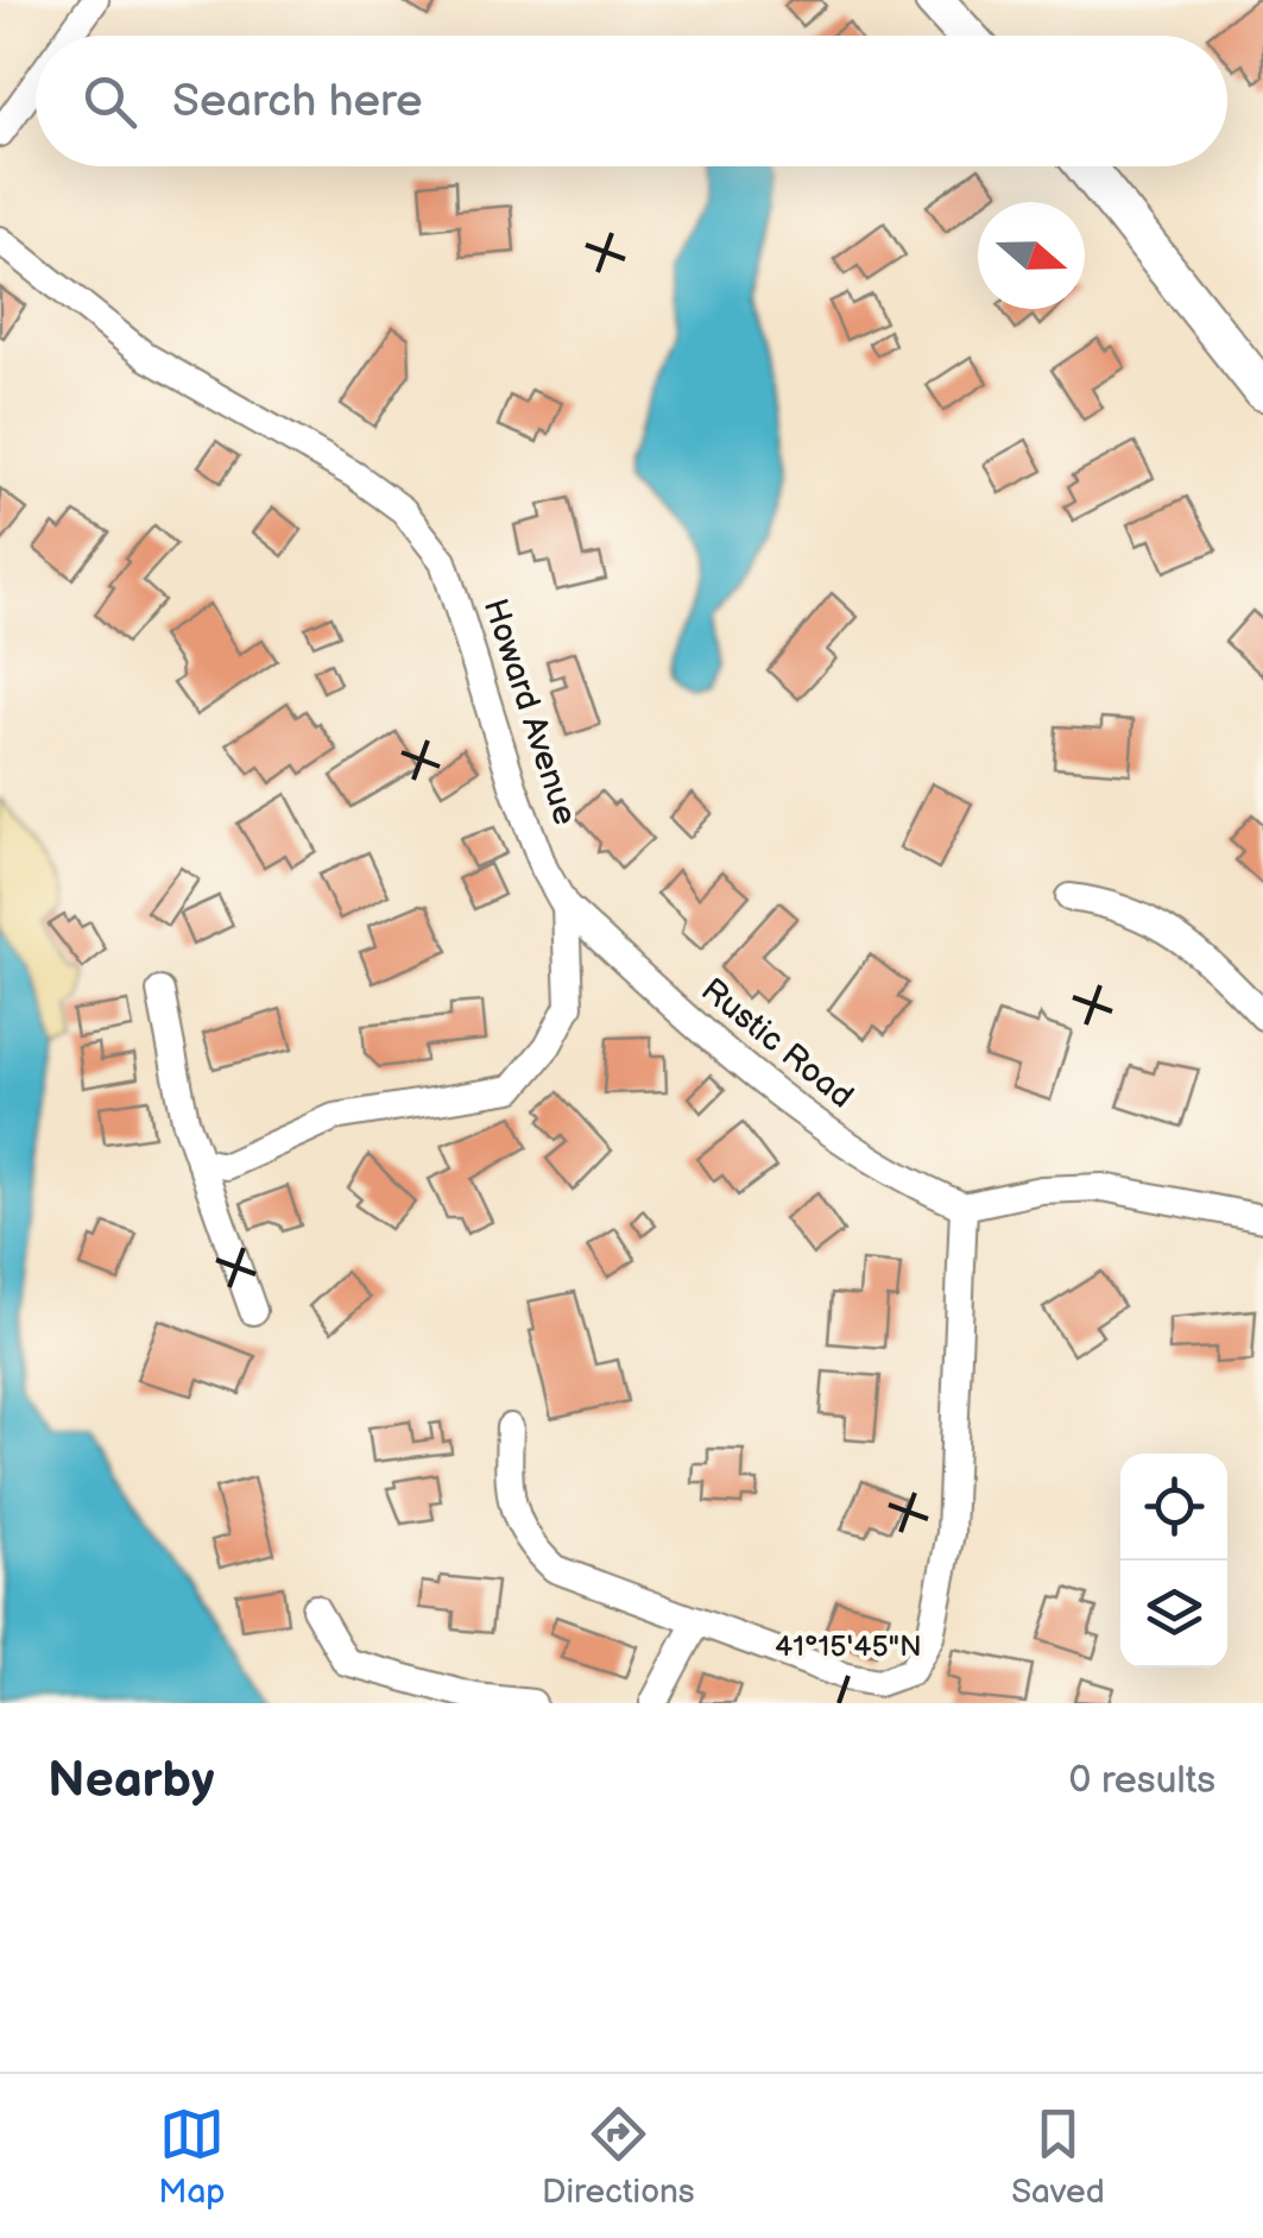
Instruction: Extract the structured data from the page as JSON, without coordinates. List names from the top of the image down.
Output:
{
  "streets": {
    "street": ["Howard Avenue", "Rustic Road"]
  },
  "crossings": [
    ["Howard Avenue", "Rustic Road"]
  ],
  "north": "right",
  "page": {
    "search": "Search here",
    "heading": ["Nearby", "0 results"],
    "nav": ["Map", "Directions", "Saved"]
  },
  "coordinates": ["41°15'45\"N"]
}
